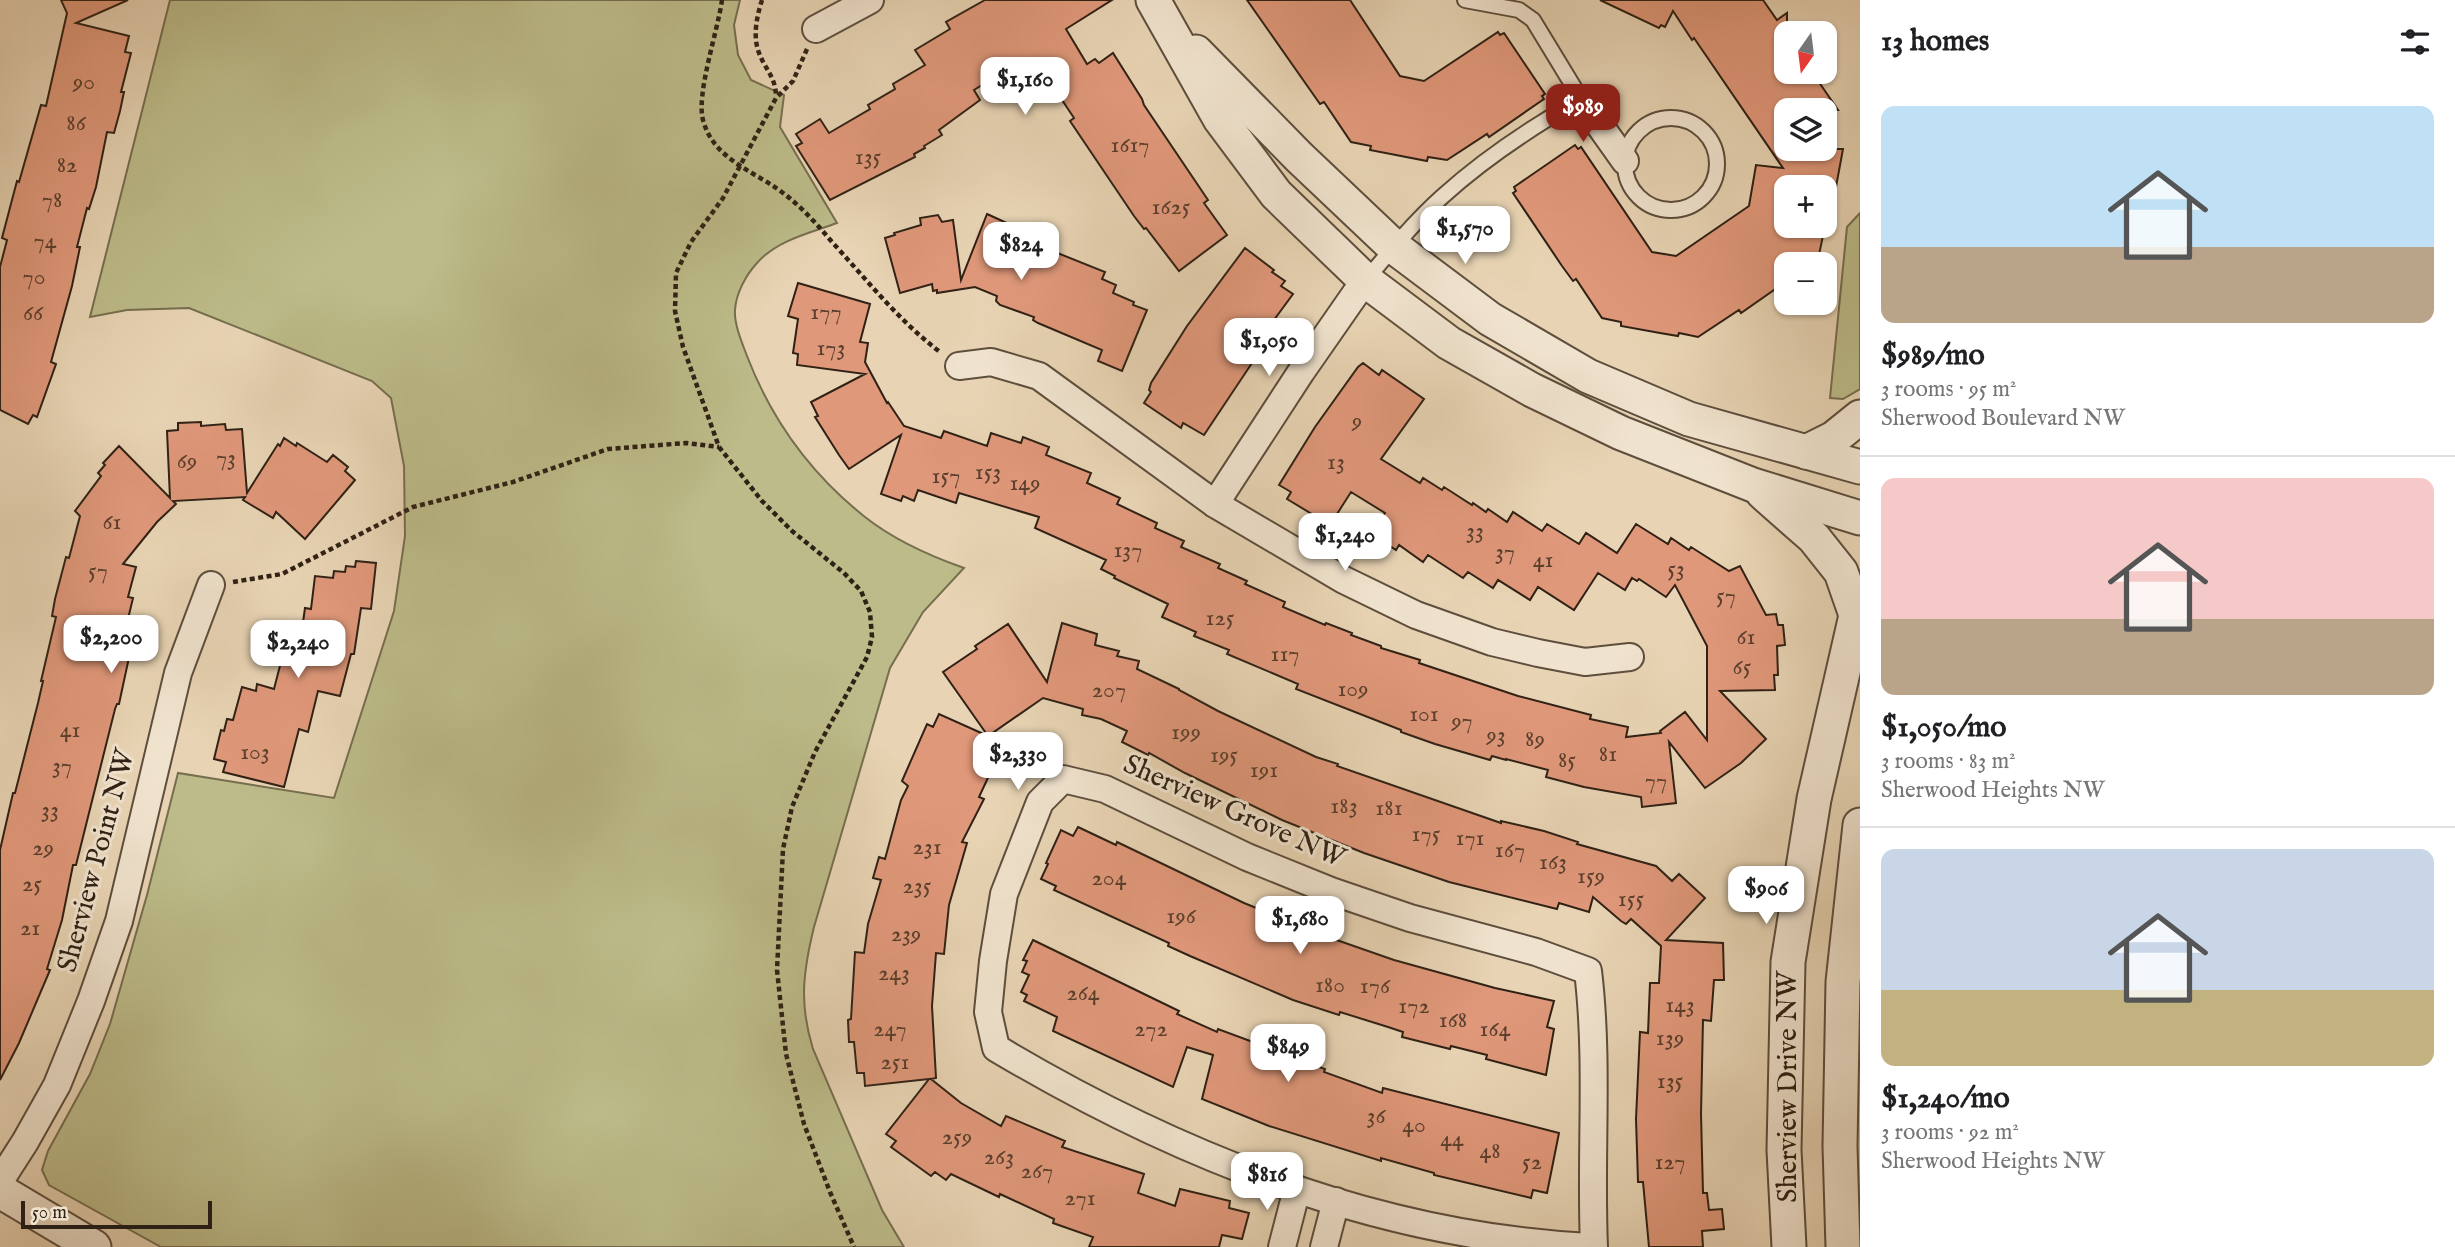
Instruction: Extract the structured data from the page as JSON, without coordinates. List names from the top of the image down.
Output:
{
  "streets": {
    "street": ["Sherview Grove NW", "Sherview Point NW", "Sherview Drive NW"]
  },
  "house_numbers": [
    "90",
    "86",
    "1617",
    "135",
    "82",
    "78",
    "1625",
    "74",
    "70",
    "177",
    "66",
    "173",
    "9",
    "73",
    "69",
    "13",
    "153",
    "157",
    "149",
    "61",
    "33",
    "137",
    "37",
    "41",
    "53",
    "57",
    "57",
    "125",
    "61",
    "117",
    "65",
    "109",
    "207",
    "101",
    "97",
    "41",
    "199",
    "93",
    "89",
    "103",
    "81",
    "195",
    "85",
    "37",
    "191",
    "77",
    "183",
    "181",
    "33",
    "175",
    "171",
    "231",
    "29",
    "167",
    "163",
    "159",
    "204",
    "25",
    "235",
    "155",
    "196",
    "21",
    "239",
    "243",
    "180",
    "176",
    "264",
    "143",
    "172",
    "168",
    "247",
    "272",
    "164",
    "139",
    "251",
    "135",
    "36",
    "40",
    "259",
    "44",
    "48",
    "263",
    "52",
    "127",
    "267",
    "271"
  ],
  "scale_bar": "50 m",
  "north": "bottom",
  "page": {
    "heading": "13 homes",
    "map_buttons": ["+", "−"],
    "price": [
      "$1,160",
      "$989",
      "$1,570",
      "$824",
      "$1,050",
      "$1,240",
      "$2,200",
      "$2,240",
      "$2,330",
      "$906",
      "$1,680",
      "$849",
      "$816"
    ],
    "list": [
      {
        "name": "$989/mo",
        "note": "3 rooms · 95 m² · Sherwood Boulevard NW"
      },
      {
        "name": "$1,050/mo",
        "note": "3 rooms · 83 m² · Sherwood Heights NW"
      },
      {
        "name": "$1,240/mo",
        "note": "3 rooms · 92 m² · Sherwood Heights NW"
      }
    ],
    "scale": "50 m"
  }
}
